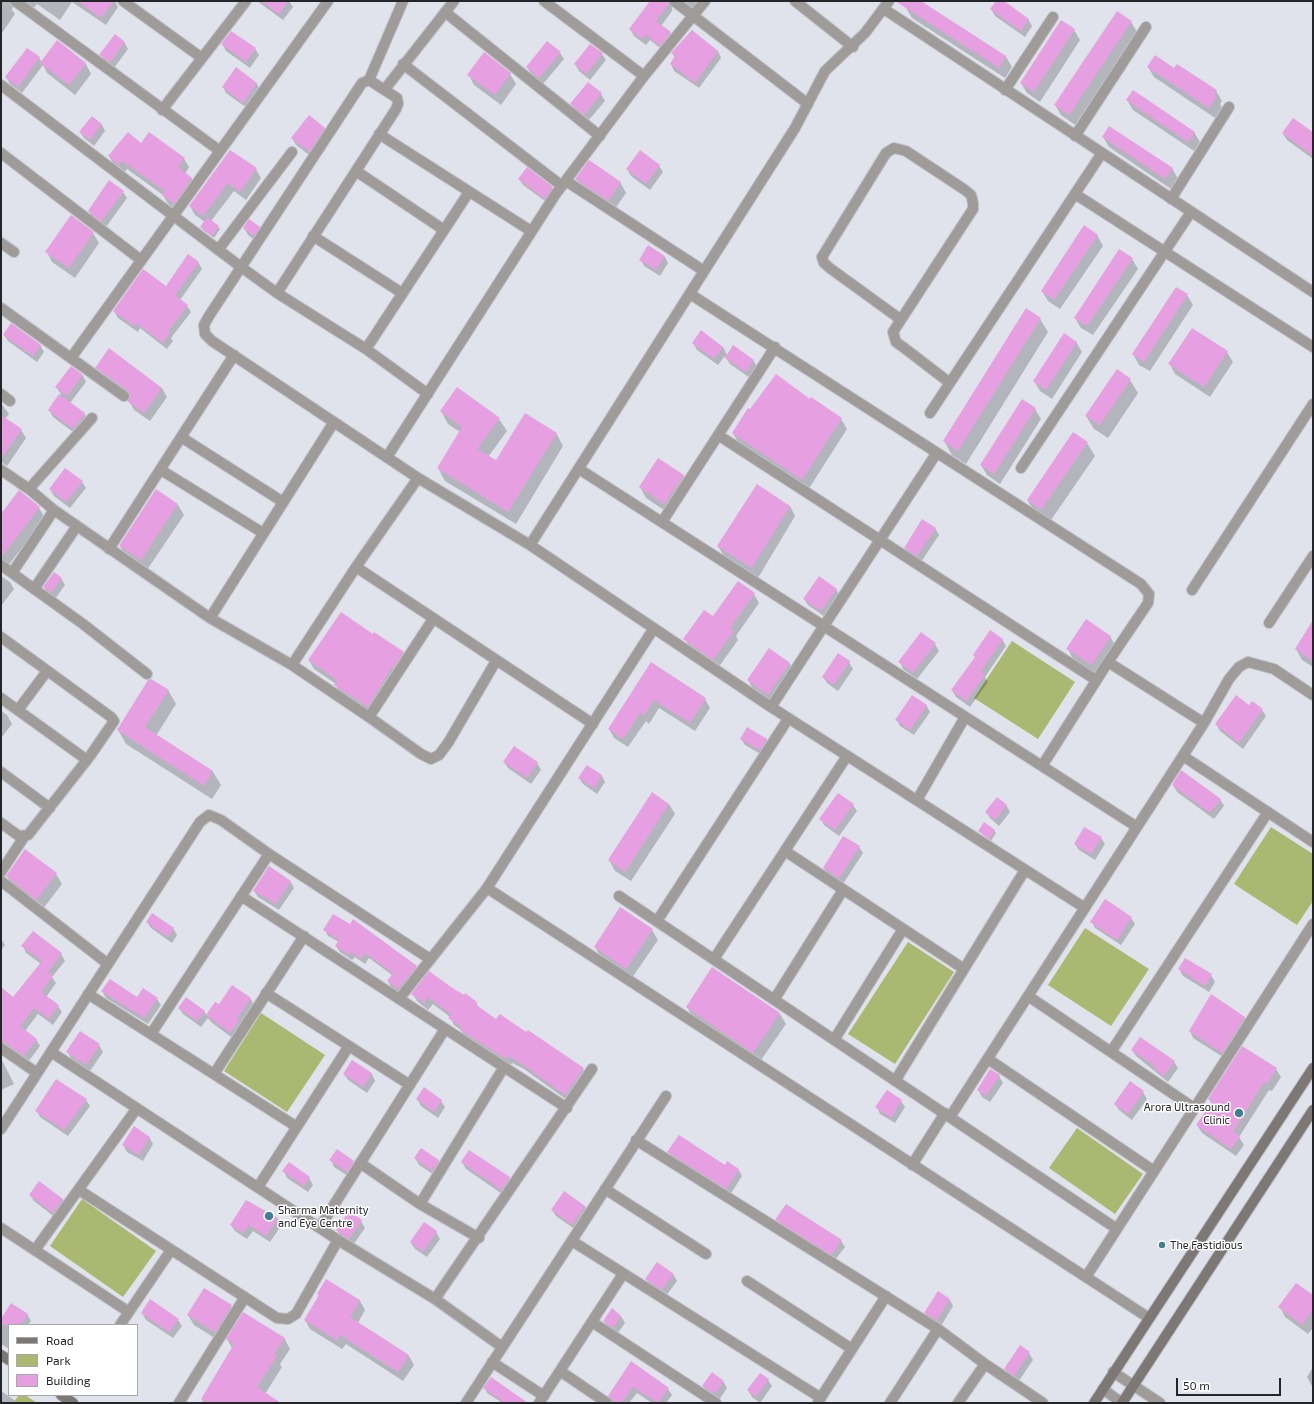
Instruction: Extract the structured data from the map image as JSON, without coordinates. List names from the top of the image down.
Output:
{
  "places": ["Arora Ultrasound Clinic", "Sharma Maternity and Eye Centre", "The Fastidious"],
  "legend": ["Road", "Park", "Building"],
  "scale_bar": "50 m"
}
